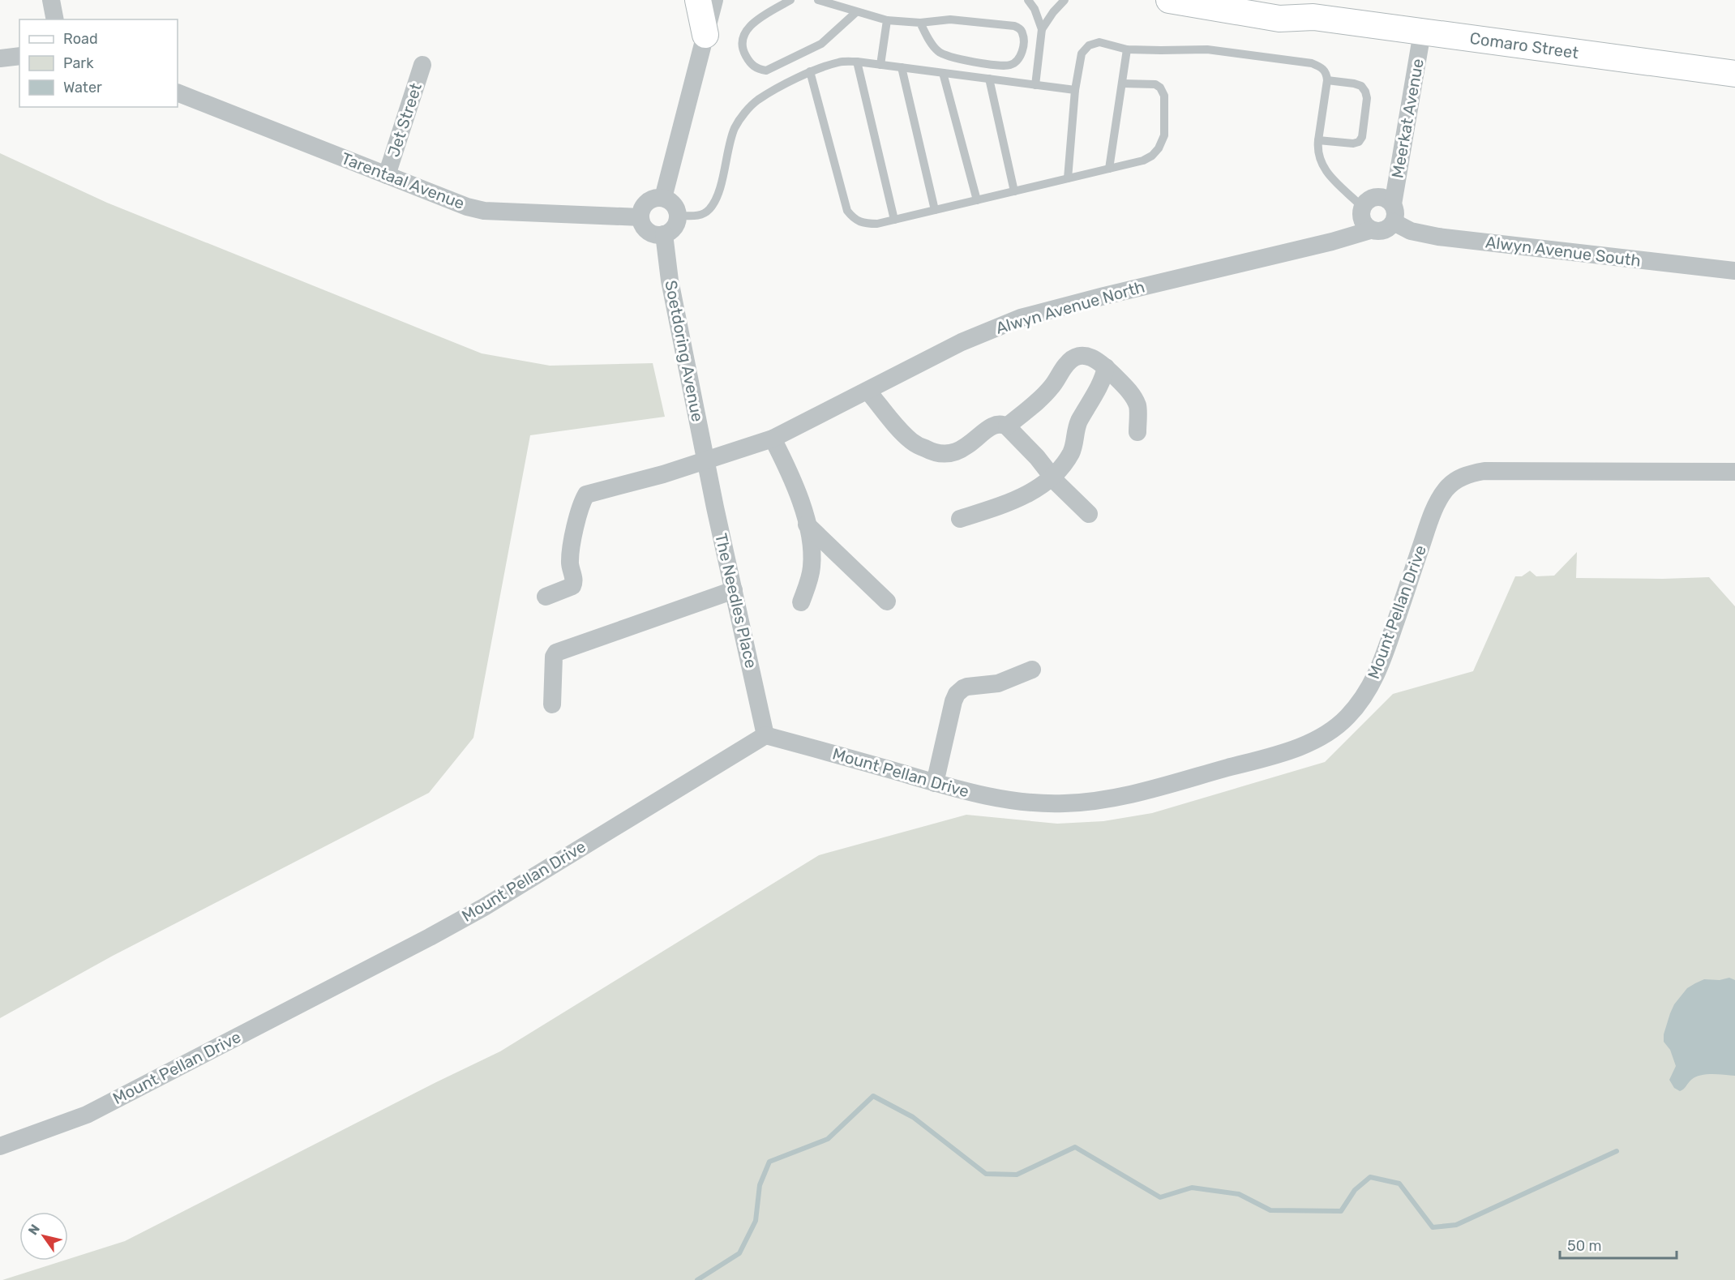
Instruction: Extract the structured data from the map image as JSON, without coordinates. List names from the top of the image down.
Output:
{
  "streets": {
    "street": [
      "Comaro Street",
      "Meerkat Avenue",
      "Jet Street",
      "Tarentaal Avenue",
      "Alwyn Avenue South",
      "Alwyn Avenue North",
      "Soetdoring Avenue",
      "The Needles Place",
      "Mount Pellan Drive"
    ]
  },
  "crossings": [
    ["Comaro Street", "Meerkat Avenue"],
    ["Meerkat Avenue", "Alwyn Avenue South"],
    ["Meerkat Avenue", "Alwyn Avenue North"],
    ["Jet Street", "Tarentaal Avenue"],
    ["Tarentaal Avenue", "Soetdoring Avenue"],
    ["Alwyn Avenue South", "Alwyn Avenue North"],
    ["Alwyn Avenue North", "Soetdoring Avenue"],
    ["Alwyn Avenue North", "The Needles Place"],
    ["Soetdoring Avenue", "The Needles Place"],
    ["The Needles Place", "Mount Pellan Drive"]
  ],
  "legend": ["Road", "Park", "Water"],
  "scale_bar": "50 m",
  "north": "top left"
}
